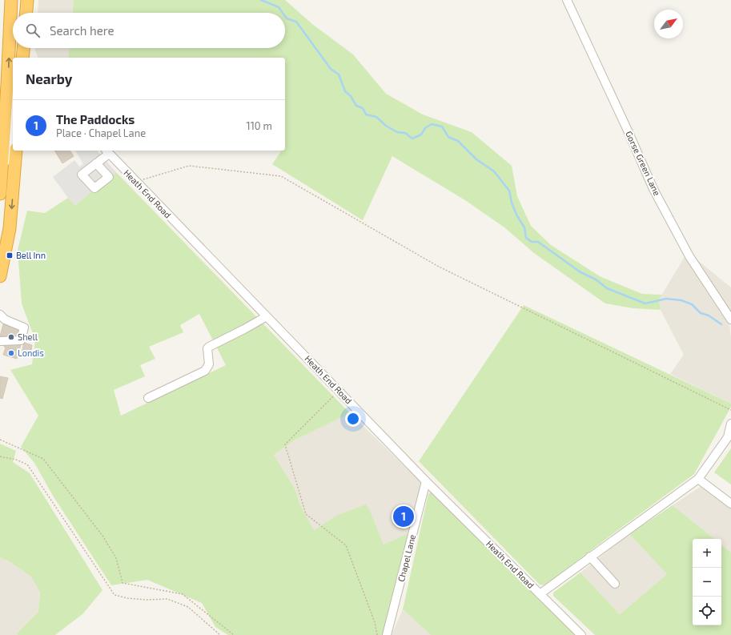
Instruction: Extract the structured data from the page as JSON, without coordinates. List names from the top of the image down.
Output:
{
  "streets": {
    "street": ["Gorse Green Lane", "Heath End Road", "Chapel Lane"]
  },
  "crossings": [
    ["Heath End Road", "Chapel Lane"]
  ],
  "places": {
    "transit": ["Bell Inn"],
    "other": ["Shell", "Londis"]
  },
  "north": "top right",
  "page": {
    "search": "Search here",
    "heading": "Nearby",
    "list": [
      {
        "mark": "1",
        "name": "The Paddocks",
        "note": "Place · Chapel Lane",
        "value": "110 m"
      }
    ],
    "pins": "1",
    "map_buttons": ["+", "−"]
  }
}
